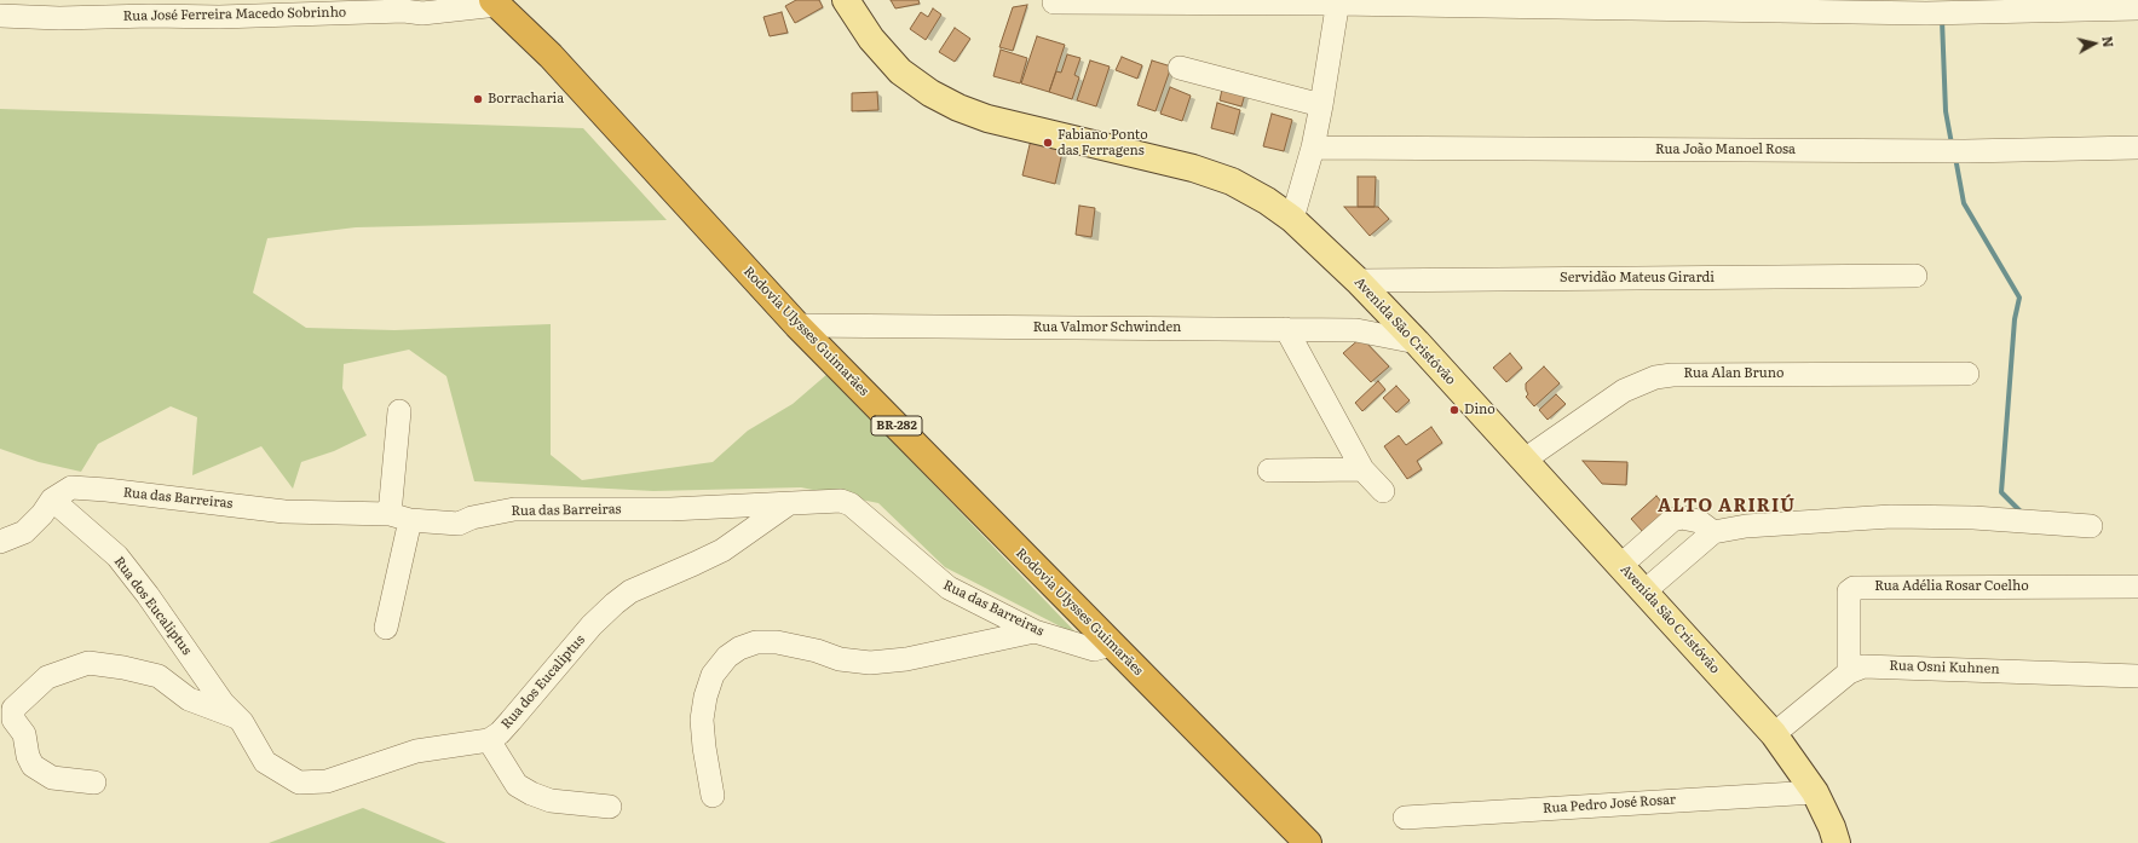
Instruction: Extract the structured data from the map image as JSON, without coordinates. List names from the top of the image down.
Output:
{
  "streets": {
    "highway": ["Rodovia Ulysses Guimarães", "BR-282"],
    "main road": ["Avenida São Cristóvão"],
    "street": [
      "Rua José Ferreira Macedo Sobrinho",
      "Rua João Manoel Rosa",
      "Servidão Mateus Girardi",
      "Rua Valmor Schwinden",
      "Rua Alan Bruno",
      "Rua das Barreiras",
      "Rua Adélia Rosar Coelho",
      "Rua dos Eucaliptus",
      "Rua Osni Kuhnen",
      "Rua Pedro José Rosar"
    ]
  },
  "crossings": [
    ["Rua José Ferreira Macedo Sobrinho", "Rodovia Ulysses Guimarães"],
    ["Servidão Mateus Girardi", "Avenida São Cristóvão"],
    ["Rua Valmor Schwinden", "Rodovia Ulysses Guimarães"],
    ["Rua Valmor Schwinden", "Avenida São Cristóvão"],
    ["Rodovia Ulysses Guimarães", "Rua das Barreiras"],
    ["Avenida São Cristóvão", "Rua Alan Bruno"],
    ["Avenida São Cristóvão", "Rua Osni Kuhnen"],
    ["Avenida São Cristóvão", "Rua Pedro José Rosar"],
    ["Rua das Barreiras", "Rua dos Eucaliptus"],
    ["Rua Adélia Rosar Coelho", "Rua Osni Kuhnen"]
  ],
  "districts": ["ALTO ARIRIÚ"],
  "places": ["Borracharia", "Fabiano Ponto das Ferragens", "Dino"],
  "north": "right"
}
